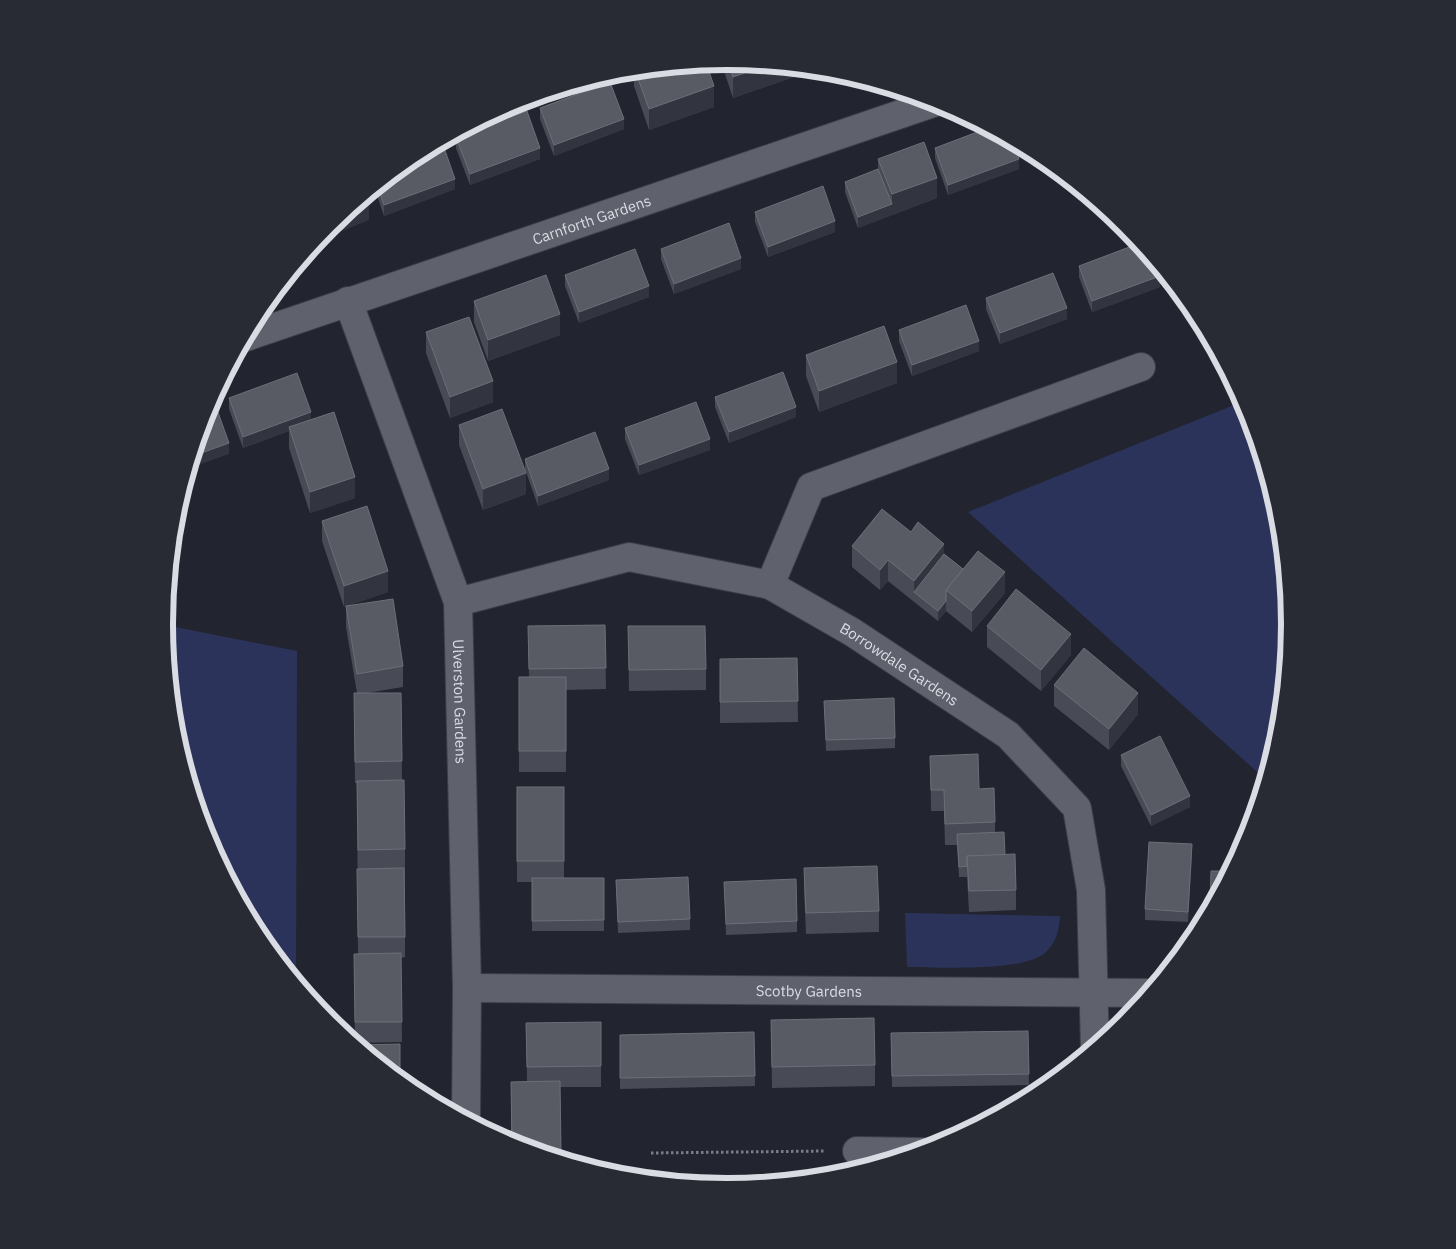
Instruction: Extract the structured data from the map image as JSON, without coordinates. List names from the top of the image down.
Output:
{
  "streets": {
    "street": [
      "Carnforth Gardens",
      "Borrowdale Gardens",
      "Ulverston Gardens",
      "Scotby Gardens"
    ]
  },
  "crossings": [
    ["Carnforth Gardens", "Ulverston Gardens"],
    ["Borrowdale Gardens", "Ulverston Gardens"],
    ["Borrowdale Gardens", "Scotby Gardens"],
    ["Ulverston Gardens", "Scotby Gardens"]
  ]
}
